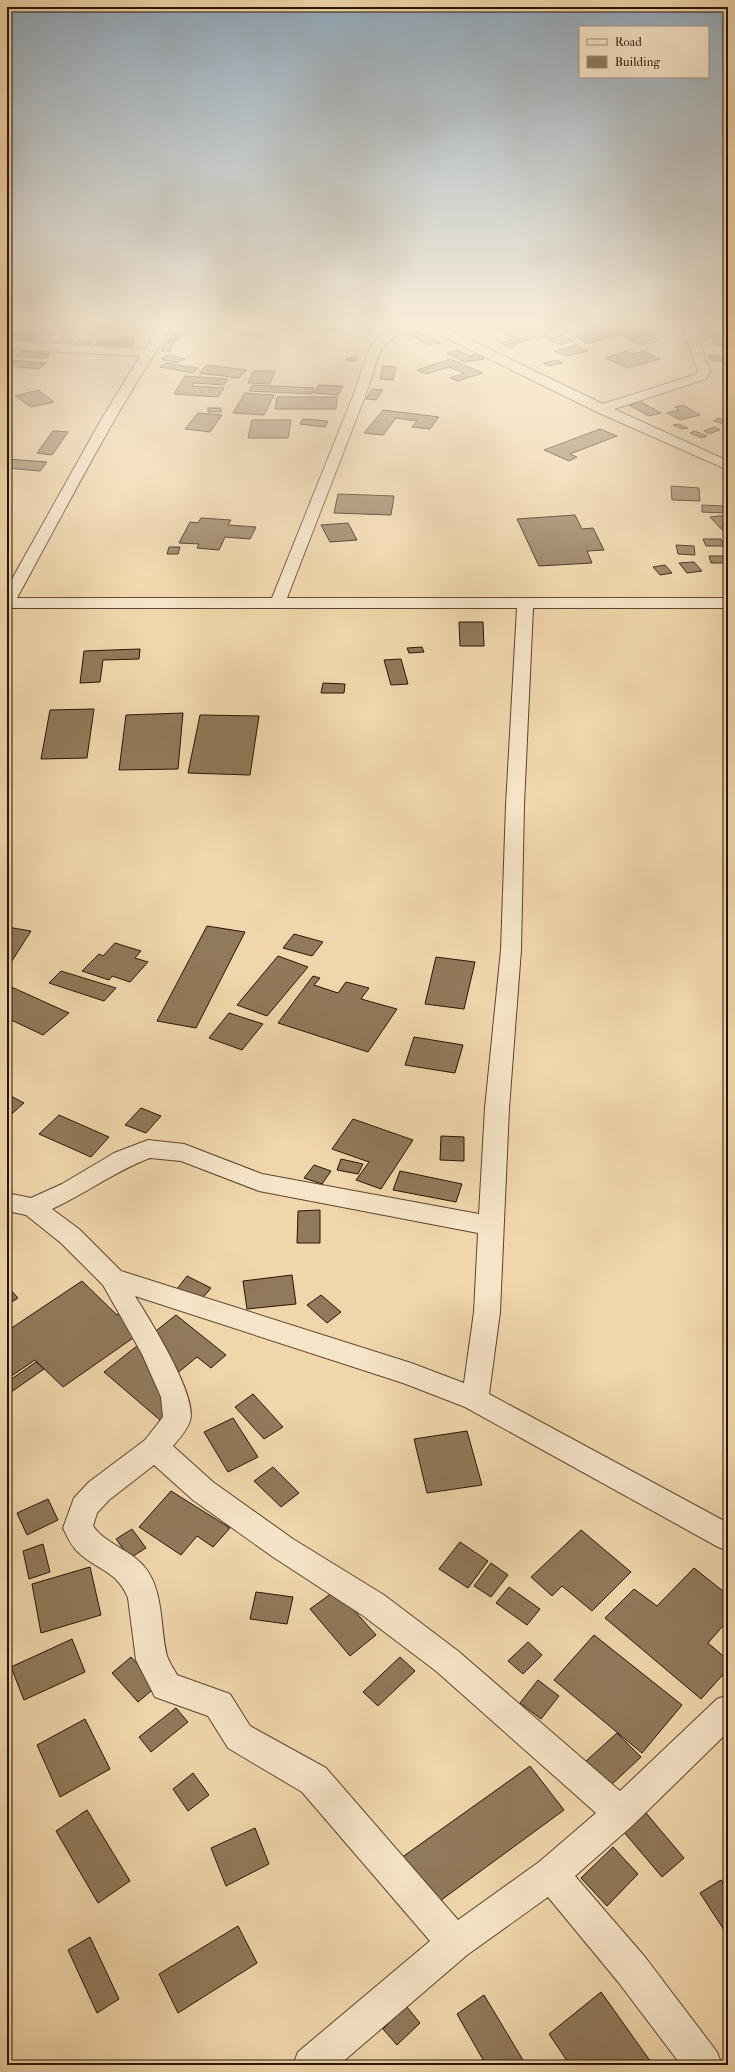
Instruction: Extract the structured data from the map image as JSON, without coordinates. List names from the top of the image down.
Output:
{
  "legend": ["Road", "Building"]
}
